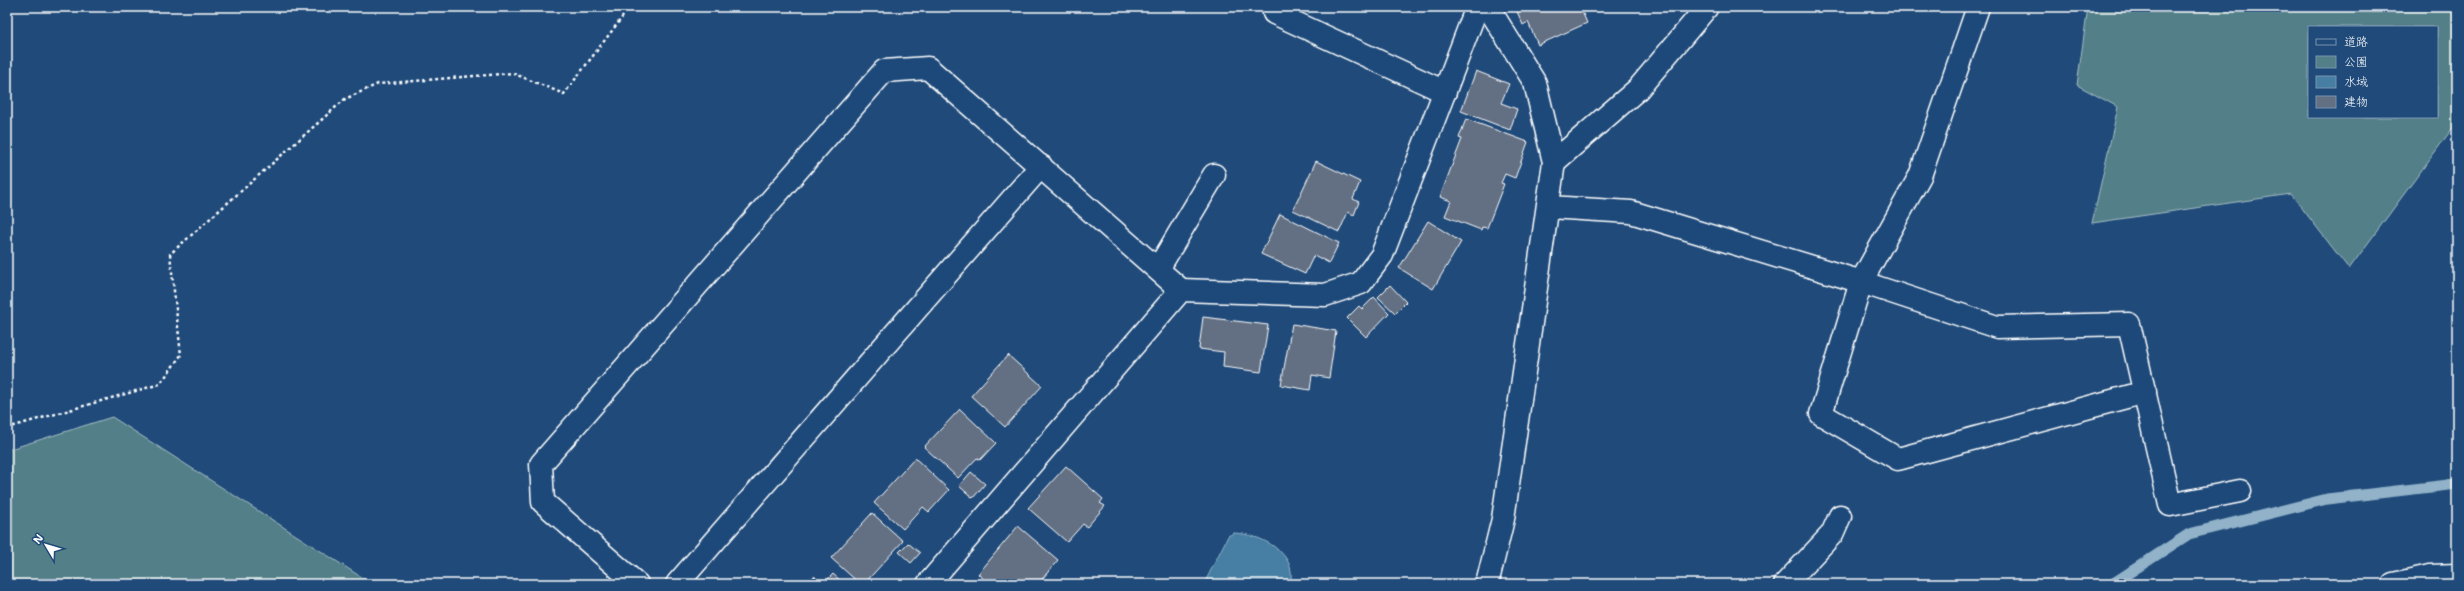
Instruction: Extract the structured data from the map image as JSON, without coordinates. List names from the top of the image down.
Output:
{
  "legend": [
    "道路",
    "公園",
    "水域",
    "建物"
  ],
  "north": "top left"
}
